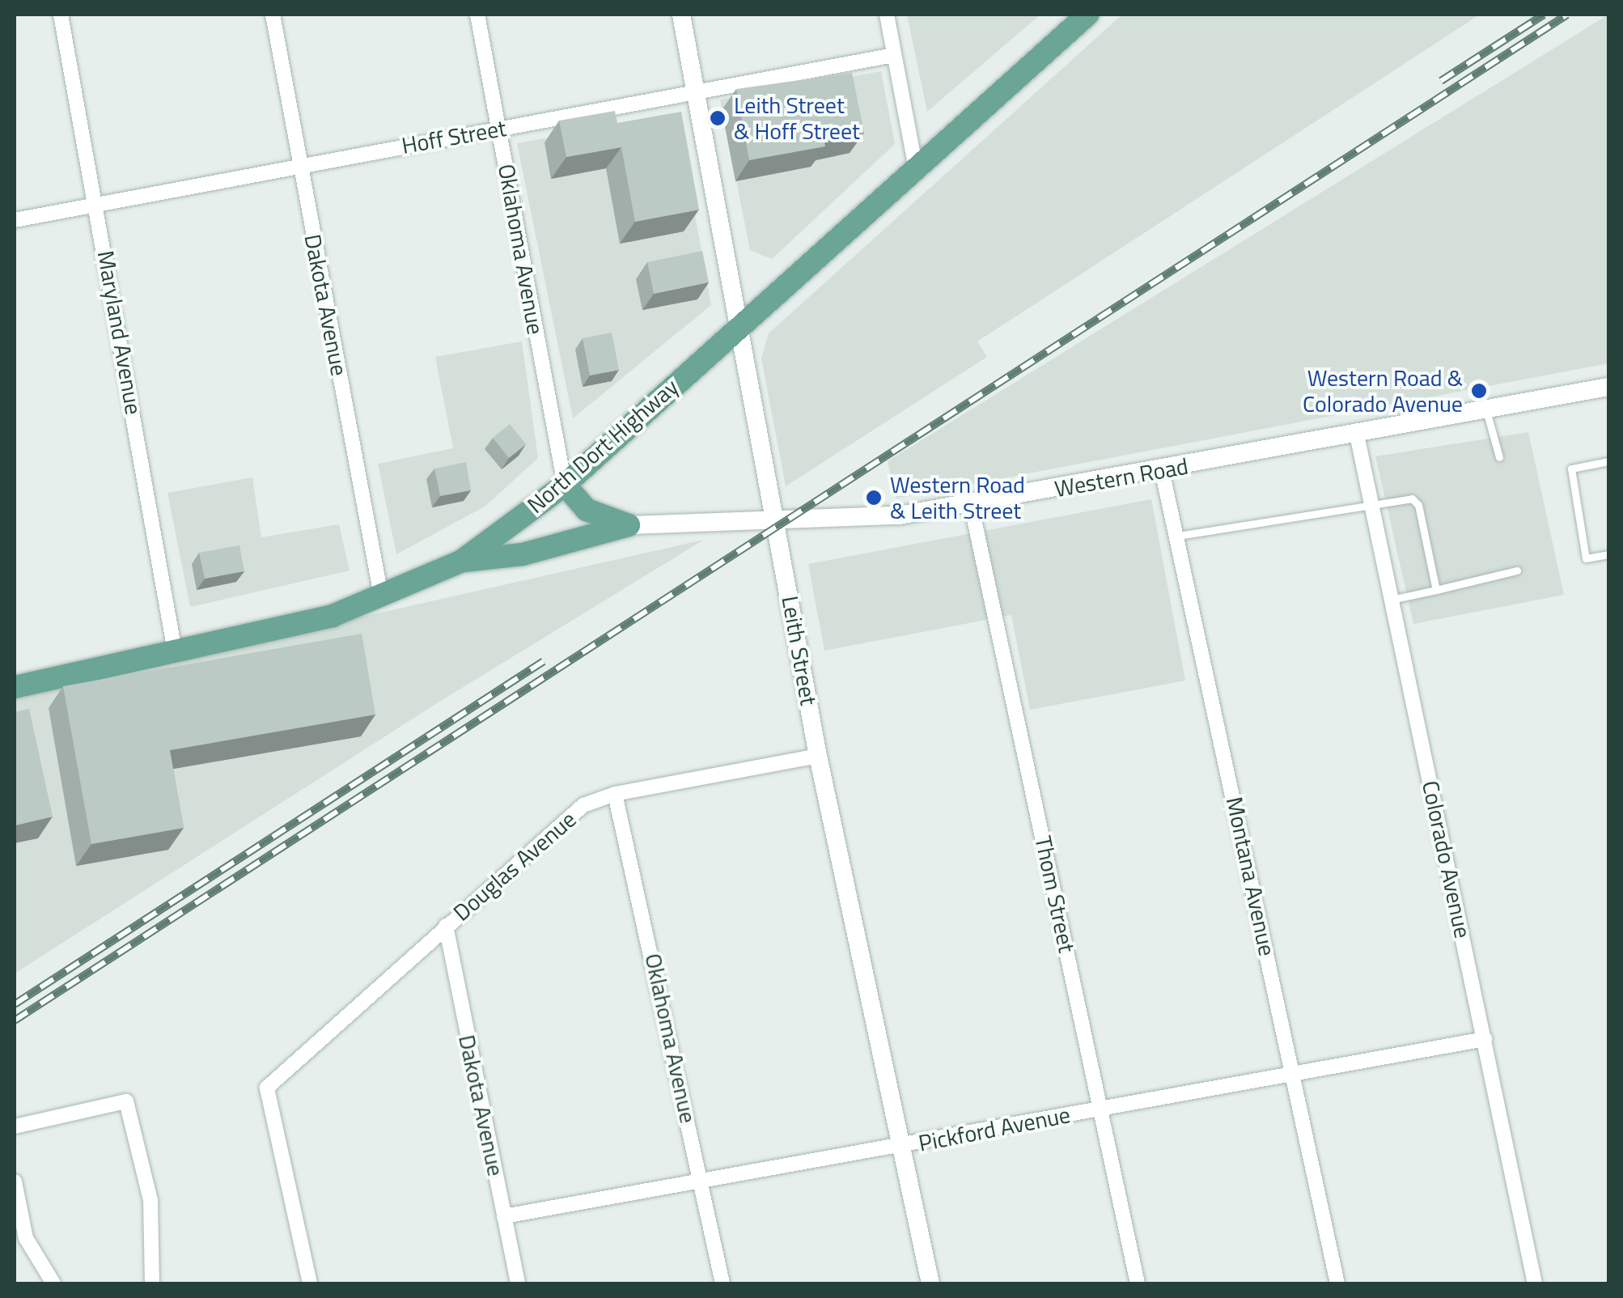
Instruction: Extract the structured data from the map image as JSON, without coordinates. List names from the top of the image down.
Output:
{
  "streets": {
    "main road": ["North Dort Highway"],
    "street": [
      "Hoff Street",
      "Oklahoma Avenue",
      "Dakota Avenue",
      "Maryland Avenue",
      "Western Road",
      "Leith Street",
      "Colorado Avenue",
      "Douglas Avenue",
      "Montana Avenue",
      "Thom Street",
      "Pickford Avenue"
    ]
  },
  "crossings": [
    ["Hoff Street", "Oklahoma Avenue"],
    ["Hoff Street", "Dakota Avenue"],
    ["Hoff Street", "Maryland Avenue"],
    ["Hoff Street", "Leith Street"],
    ["Oklahoma Avenue", "North Dort Highway"],
    ["Oklahoma Avenue", "Douglas Avenue"],
    ["Oklahoma Avenue", "Pickford Avenue"],
    ["Dakota Avenue", "North Dort Highway"],
    ["Dakota Avenue", "Douglas Avenue"],
    ["Dakota Avenue", "Pickford Avenue"],
    ["Maryland Avenue", "North Dort Highway"],
    ["North Dort Highway", "Leith Street"],
    ["Western Road", "Leith Street"],
    ["Western Road", "Colorado Avenue"],
    ["Western Road", "Montana Avenue"],
    ["Western Road", "Thom Street"],
    ["Leith Street", "Douglas Avenue"],
    ["Leith Street", "Pickford Avenue"],
    ["Colorado Avenue", "Pickford Avenue"],
    ["Montana Avenue", "Pickford Avenue"],
    ["Thom Street", "Pickford Avenue"]
  ],
  "places": ["Leith Street & Hoff Street", "Western Road & Colorado Avenue", "Western Road & Leith Street"]
}
